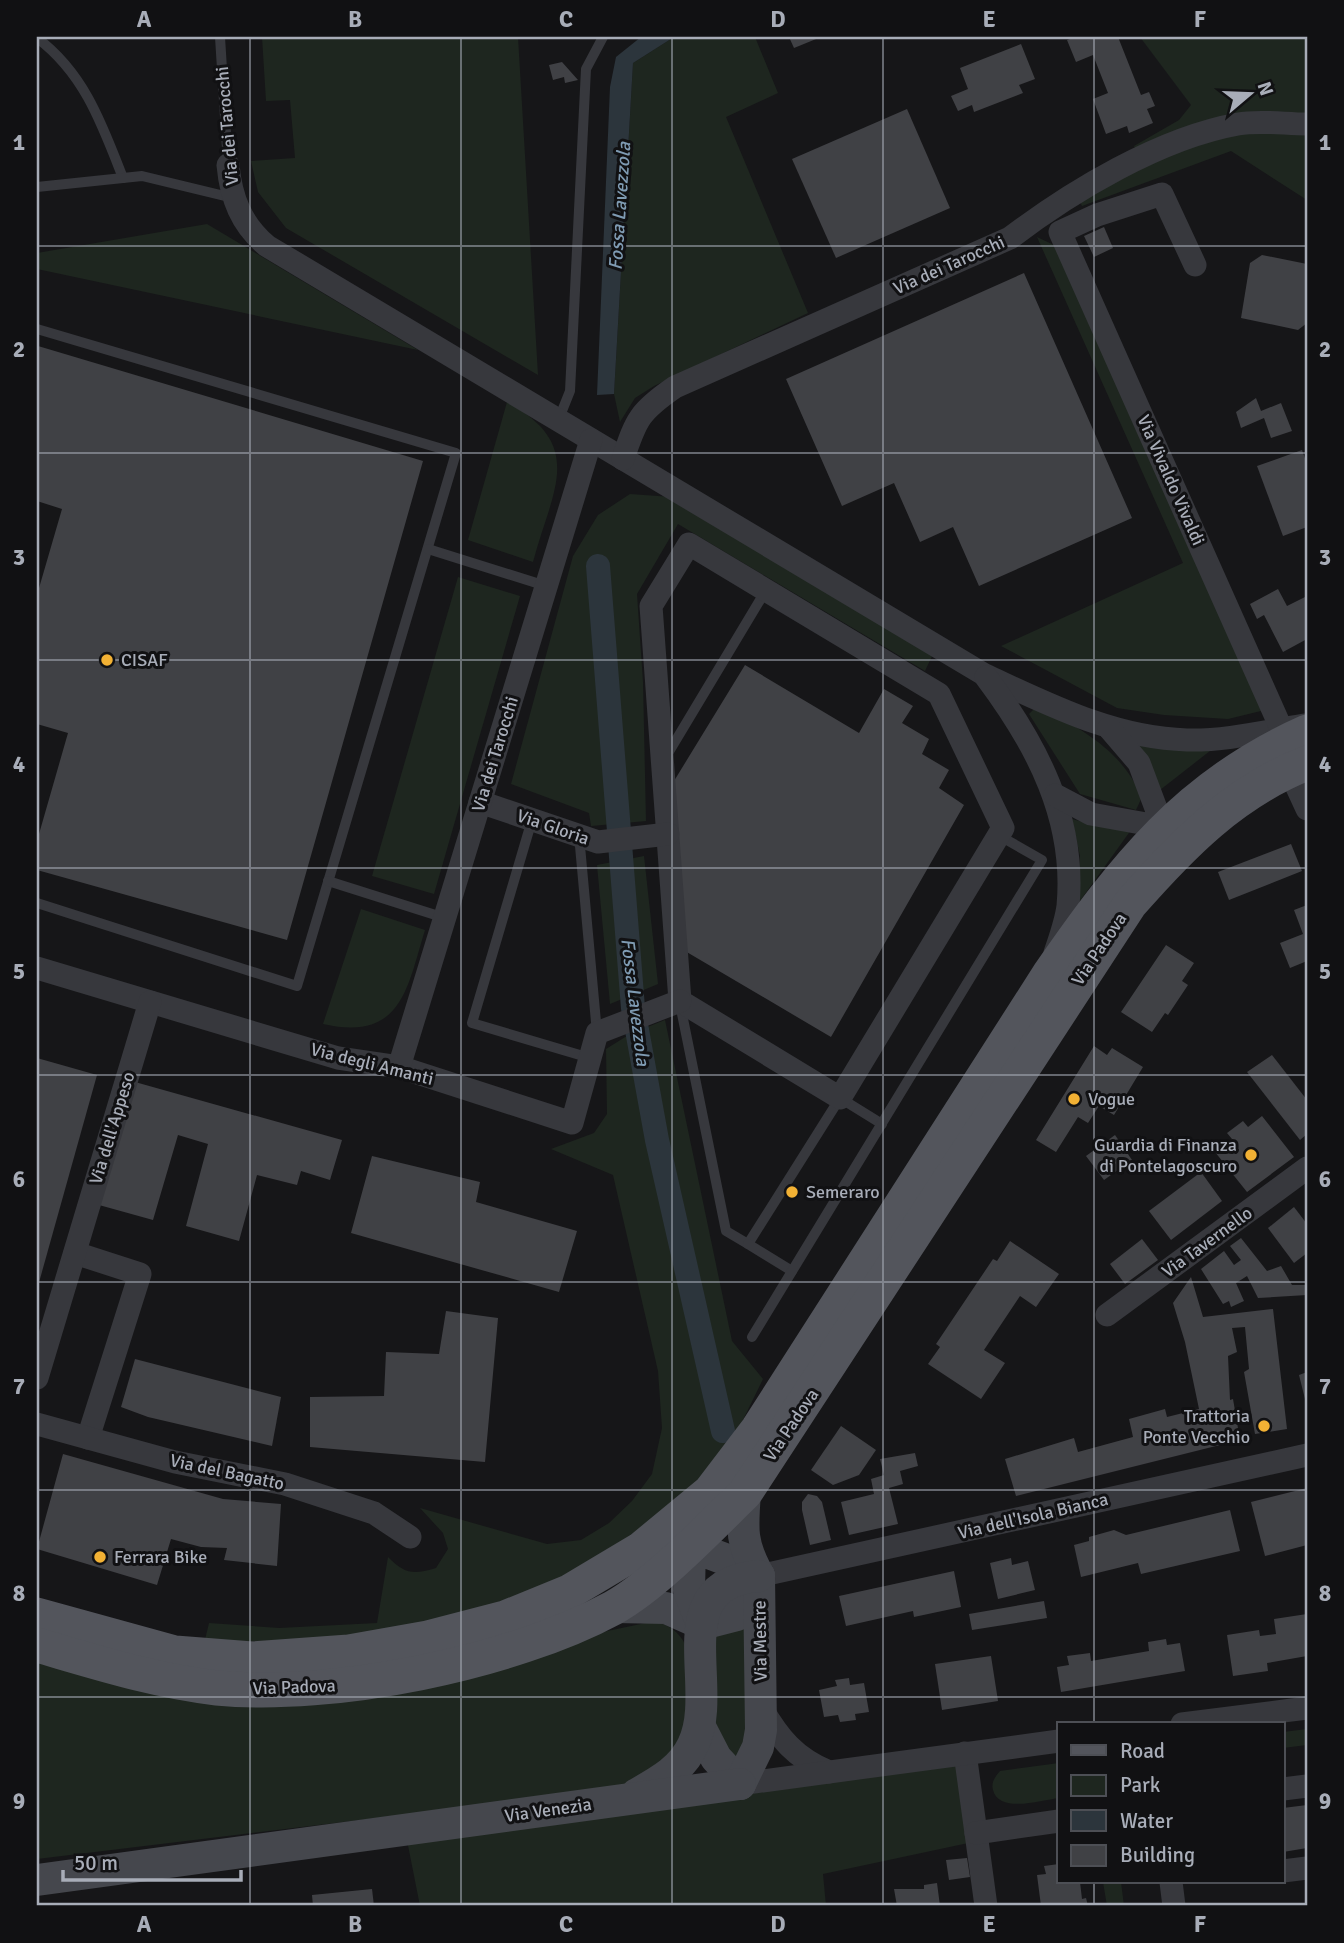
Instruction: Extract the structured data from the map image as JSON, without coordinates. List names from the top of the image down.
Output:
{
  "streets": {
    "main road": ["Via Padova"],
    "street": [
      "Via dei Tarocchi",
      "Via Vivaldo Vivaldi",
      "Via Gloria",
      "Via degli Amanti",
      "Via dell'Appeso",
      "Via Tavernello",
      "Via del Bagatto",
      "Via dell'Isola Bianca",
      "Via Mestre",
      "Via Venezia"
    ]
  },
  "crossings": [
    ["Via dei Tarocchi", "Via Vivaldo Vivaldi"],
    ["Via dei Tarocchi", "Via Gloria"],
    ["Via dei Tarocchi", "Via Padova"],
    ["Via dei Tarocchi", "Via degli Amanti"],
    ["Via Vivaldo Vivaldi", "Via Padova"],
    ["Via Padova", "Via Mestre"],
    ["Via degli Amanti", "Via dell'Appeso"],
    ["Via dell'Isola Bianca", "Via Mestre"],
    ["Via Mestre", "Via Venezia"]
  ],
  "water": ["Fossa Lavezzola"],
  "places": [
    "CISAF",
    "Vogue",
    "Guardia di Finanza di Pontelagoscuro",
    "Semeraro",
    "Trattoria Ponte Vecchio",
    "Ferrara Bike"
  ],
  "legend": [
    "Road",
    "Park",
    "Water",
    "Building"
  ],
  "scale_bar": "50 m",
  "north": "right",
  "grid": {
    "columns": [
      "A",
      "B",
      "C",
      "D",
      "E",
      "F"
    ],
    "rows": [
      "1",
      "2",
      "3",
      "4",
      "5",
      "6",
      "7",
      "8",
      "9"
    ]
  }
}
